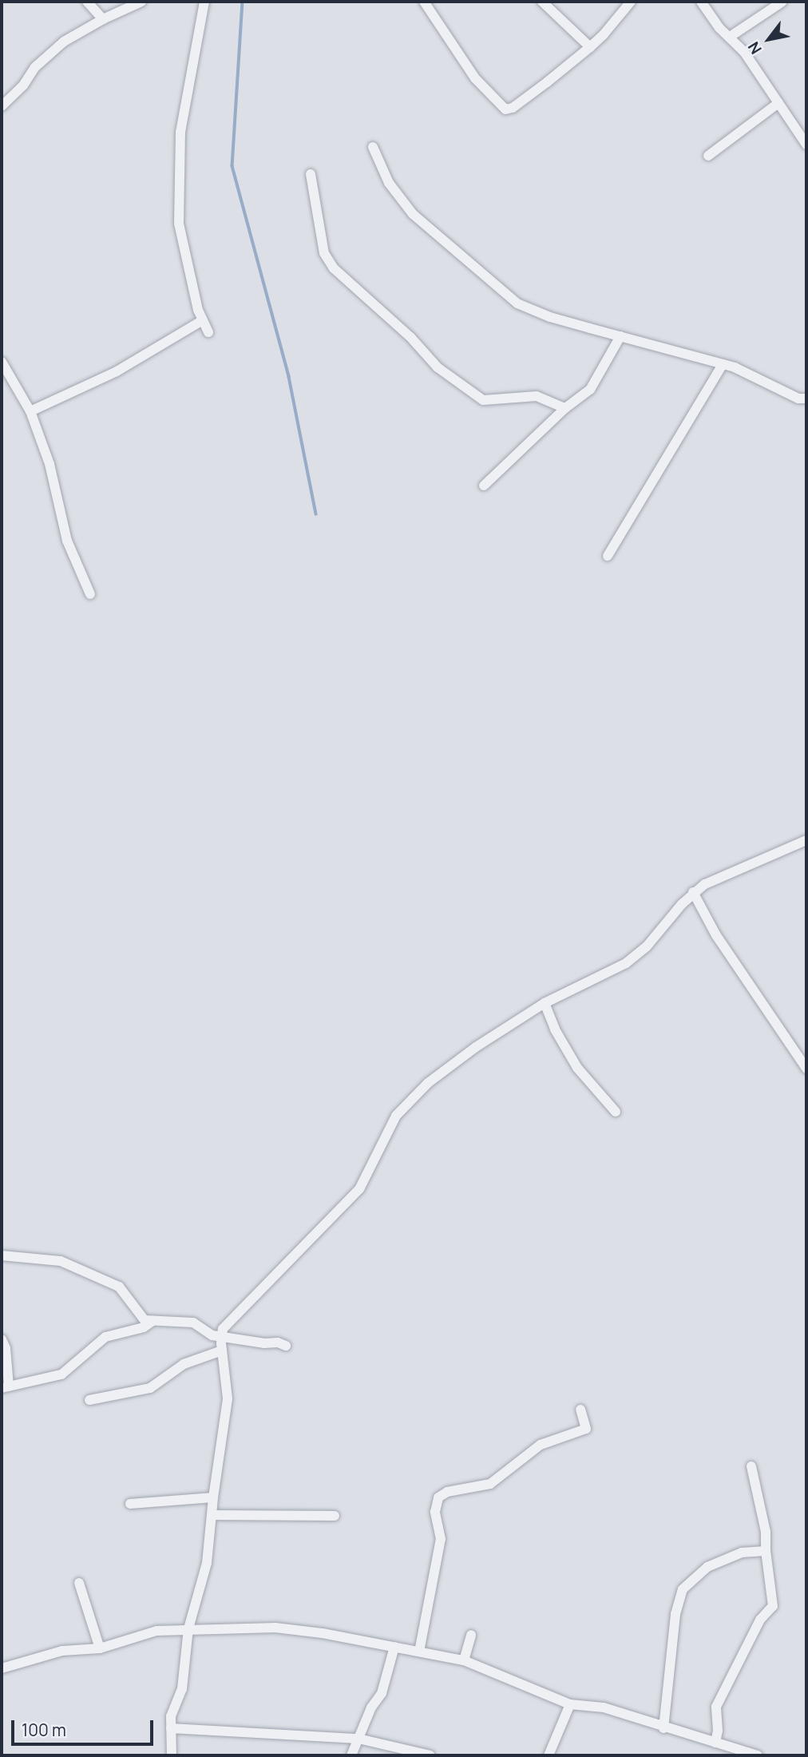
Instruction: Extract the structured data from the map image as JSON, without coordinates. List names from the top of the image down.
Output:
{
  "scale_bar": "100 m",
  "north": "bottom left"
}
